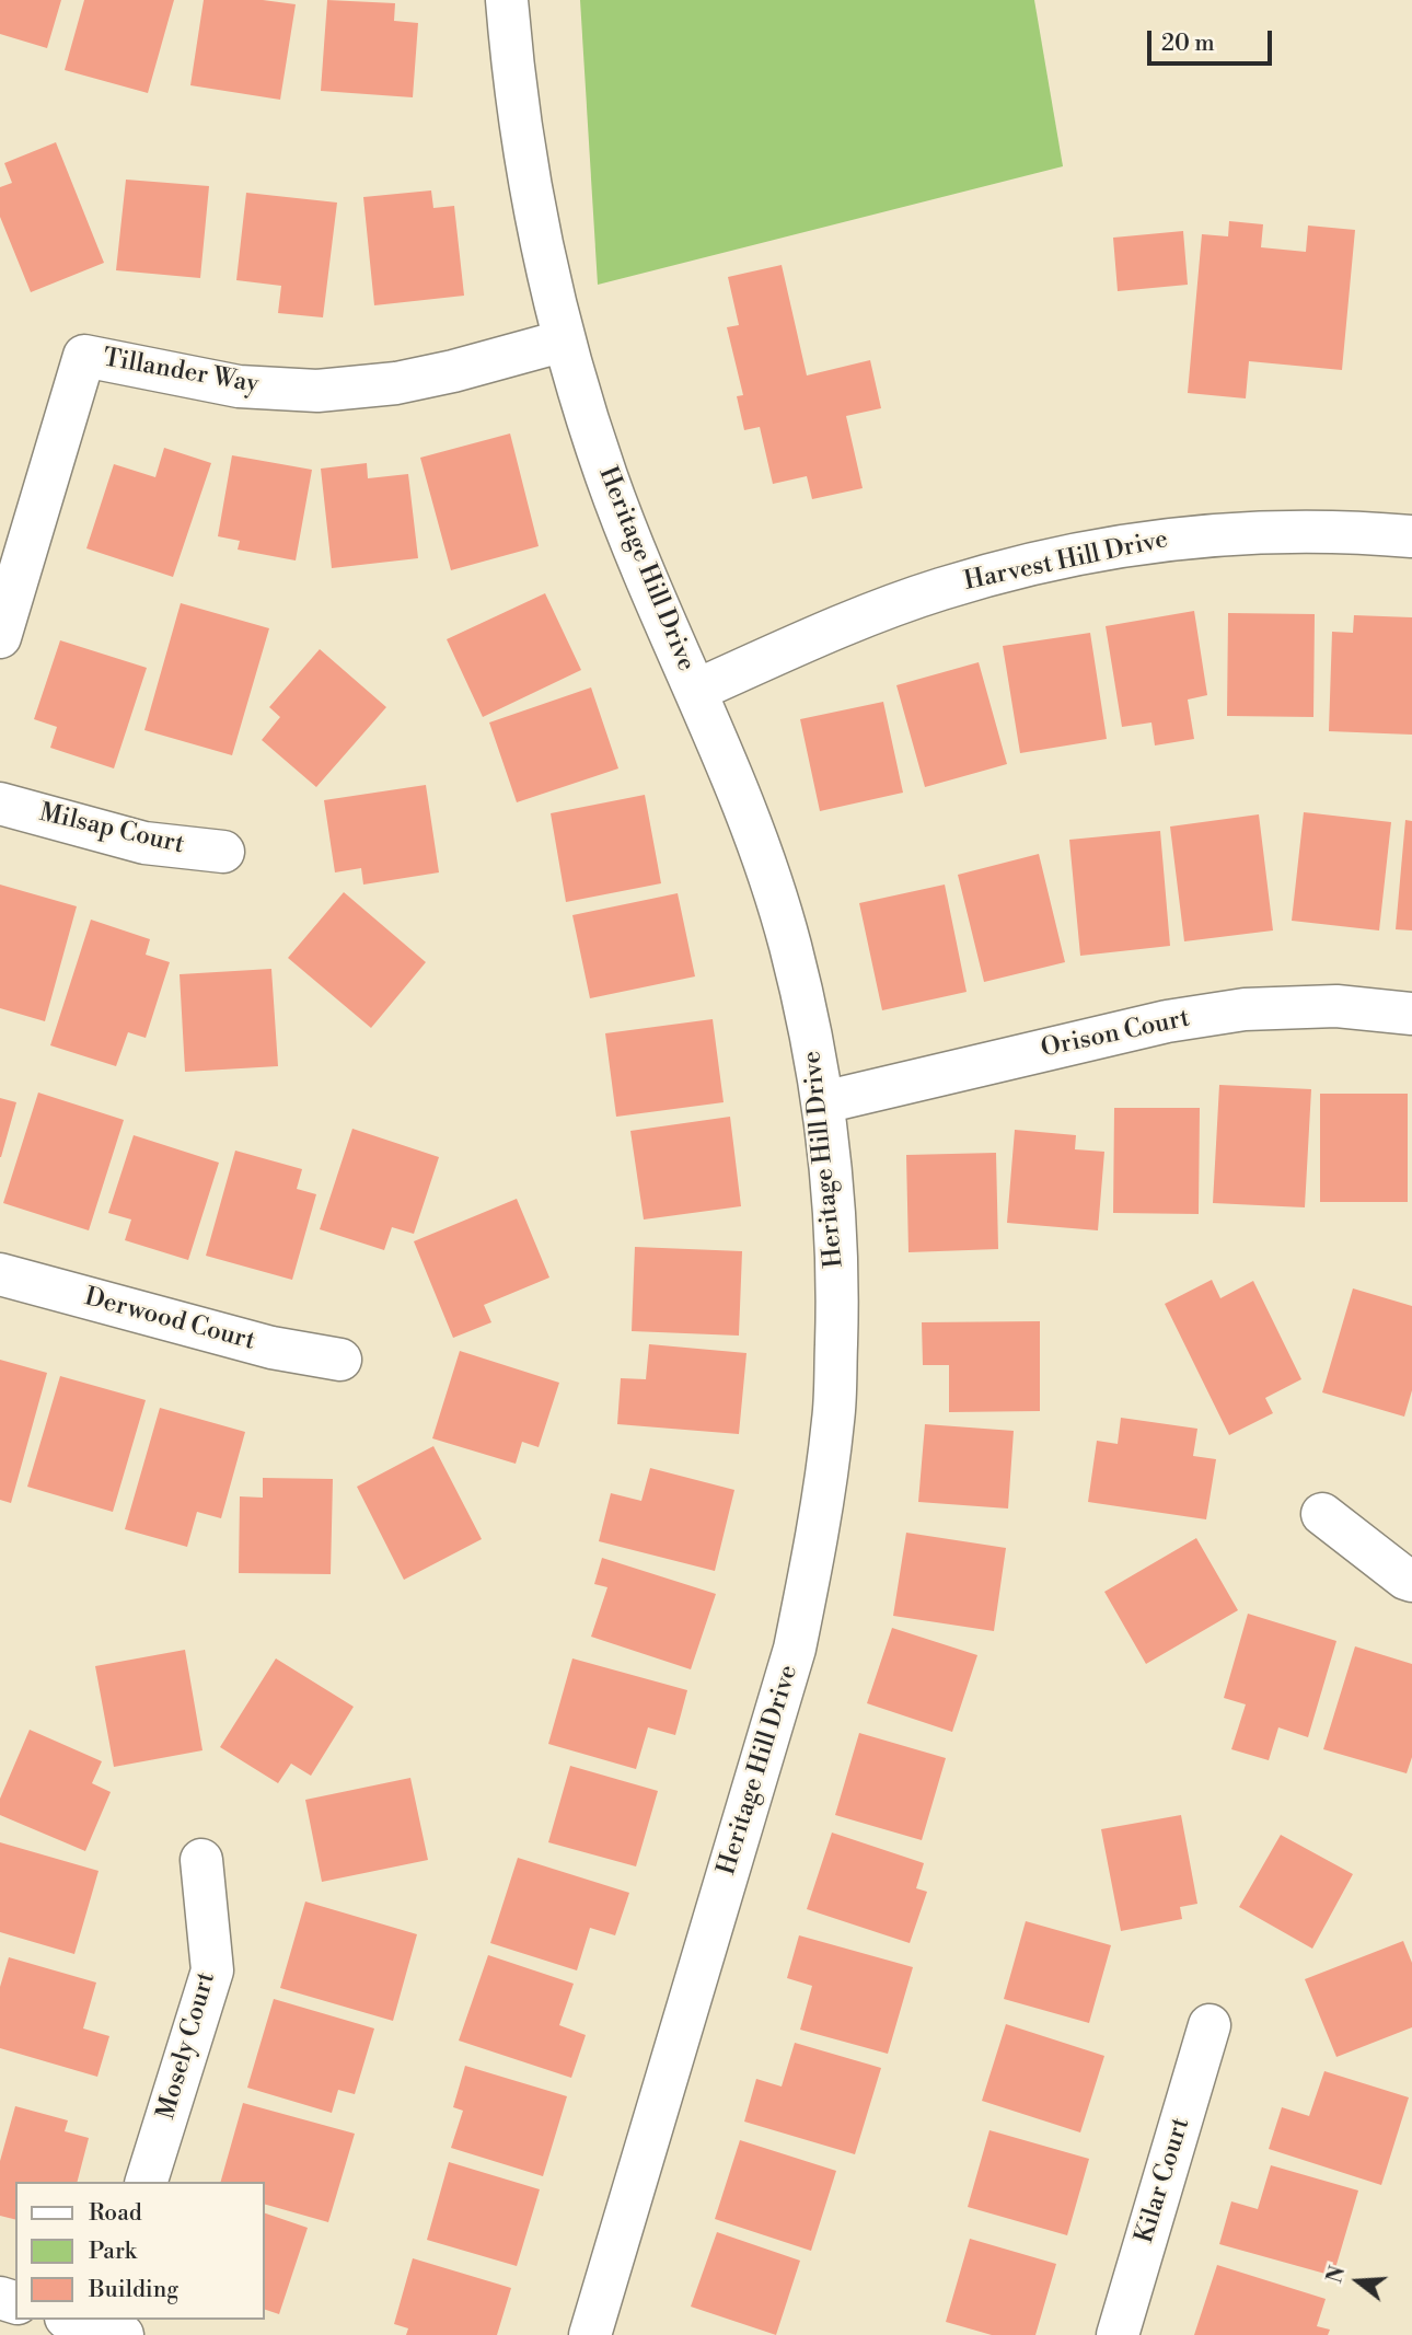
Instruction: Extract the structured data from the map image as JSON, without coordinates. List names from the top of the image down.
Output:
{
  "streets": {
    "street": [
      "Tillander Way",
      "Harvest Hill Drive",
      "Heritage Hill Drive",
      "Milsap Court",
      "Orison Court",
      "Derwood Court",
      "Mosely Court",
      "Kilar Court"
    ]
  },
  "crossings": [
    ["Tillander Way", "Heritage Hill Drive"],
    ["Harvest Hill Drive", "Heritage Hill Drive"],
    ["Heritage Hill Drive", "Orison Court"]
  ],
  "legend": ["Road", "Park", "Building"],
  "scale_bar": "20 m",
  "north": "left"
}
